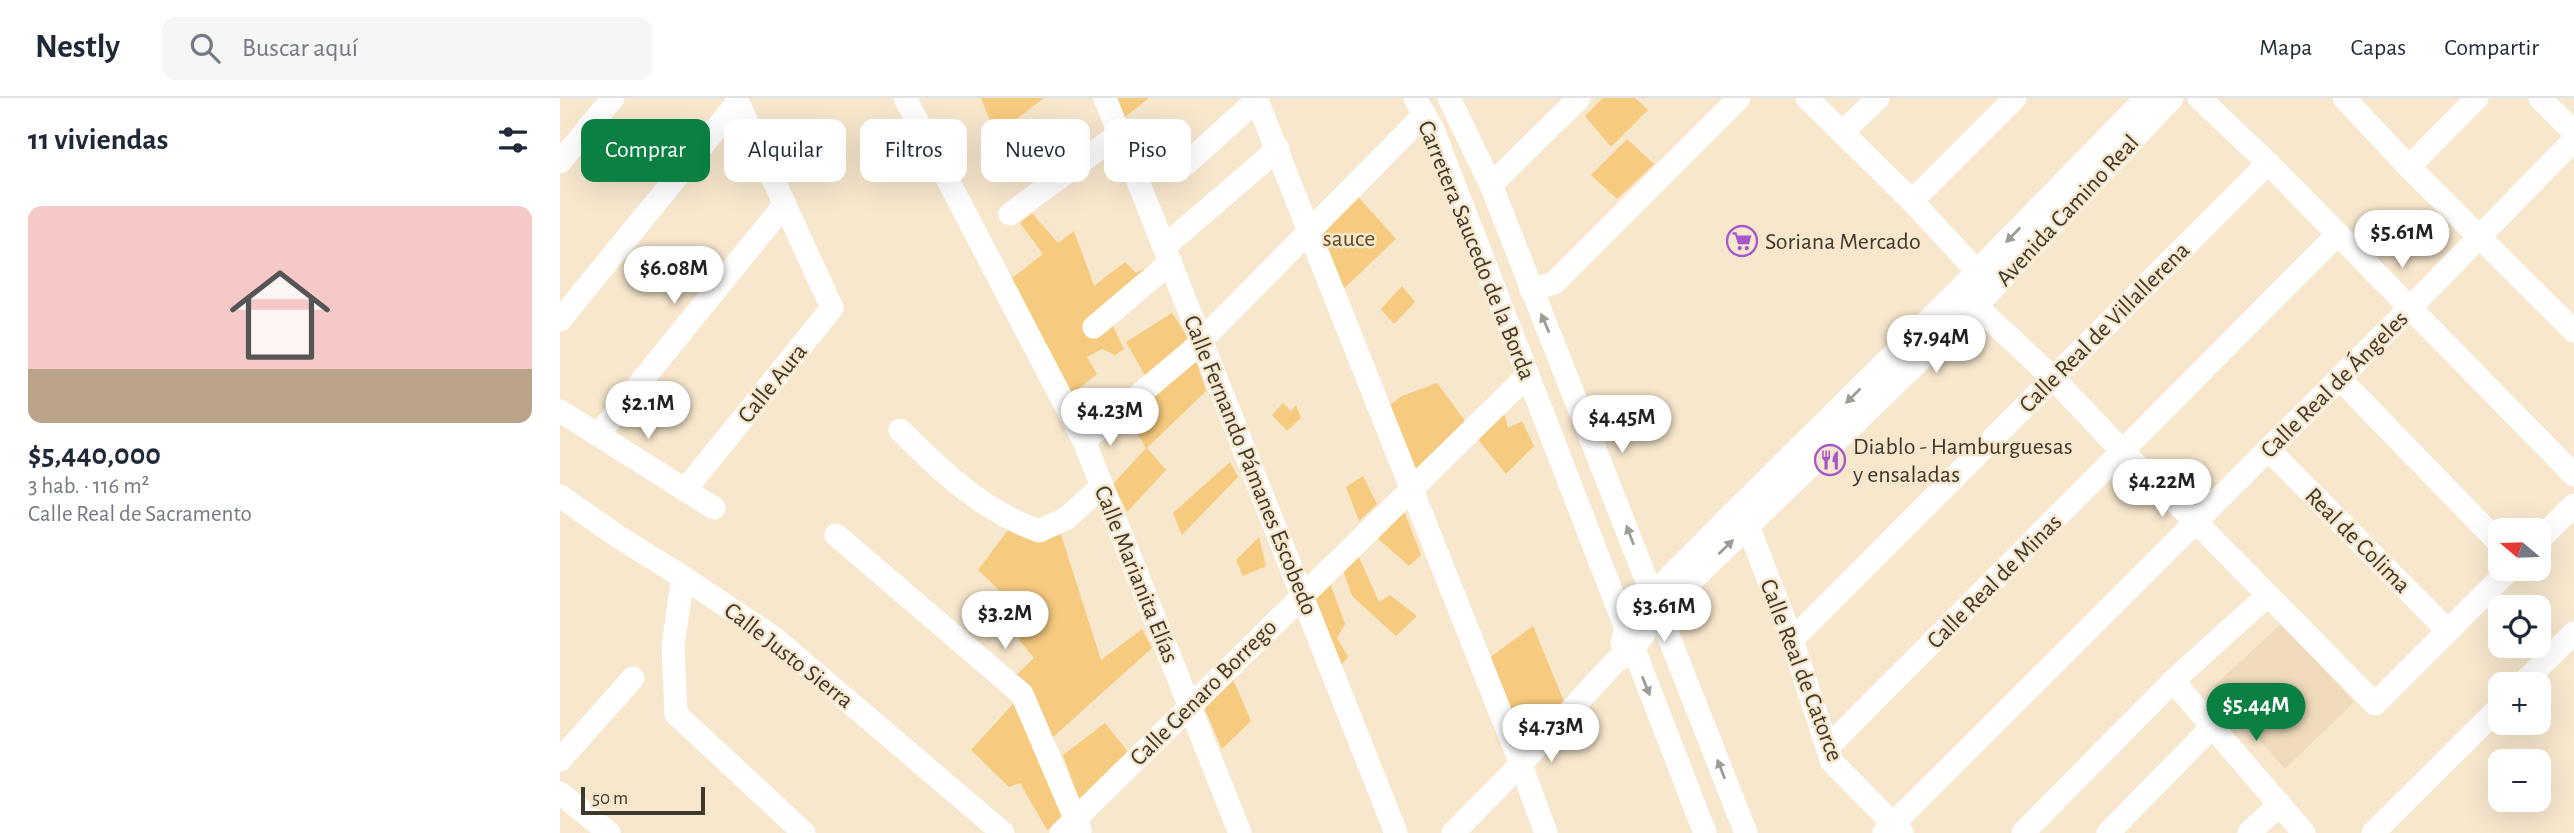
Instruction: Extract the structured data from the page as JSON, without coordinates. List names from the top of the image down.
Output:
{
  "streets": {
    "street": [
      "Avenida Camino Real",
      "Carretera Saucedo de la Borda",
      "Calle Real de Villallerena",
      "Calle Aura",
      "Calle Real de Ángeles",
      "Calle Fernando Pámanes Escobedo",
      "Real de Colima",
      "Calle Marianita Elías",
      "Calle Real de Minas",
      "Calle Justo Sierra",
      "Calle Real de Catorce",
      "Calle Genaro Borrego"
    ]
  },
  "crossings": [
    ["Avenida Camino Real", "Calle Real de Catorce"],
    ["Carretera Saucedo de la Borda", "Calle Genaro Borrego"],
    ["Calle Real de Villallerena", "Calle Real de Catorce"],
    ["Calle Real de Ángeles", "Real de Colima"],
    ["Calle Real de Ángeles", "Calle Real de Catorce"],
    ["Calle Fernando Pámanes Escobedo", "Calle Genaro Borrego"],
    ["Calle Marianita Elías", "Calle Genaro Borrego"],
    ["Calle Real de Minas", "Calle Real de Catorce"]
  ],
  "parks": ["sauce"],
  "places": {
    "supermarket": ["Soriana Mercado"],
    "restaurant": ["Diablo - Hamburguesas y ensaladas"]
  },
  "scale_bar": "50 m",
  "north": "left",
  "page": {
    "header": "Nestly",
    "search": "Buscar aquí",
    "nav": ["Mapa", "Capas", "Compartir"],
    "heading": "11 viviendas",
    "chip": [
      "Comprar",
      "Alquilar",
      "Filtros",
      "Nuevo",
      "Piso"
    ],
    "list": [
      {
        "name": "$5,440,000",
        "note": "3 hab. · 116 m² · Calle Real de Sacramento"
      }
    ],
    "price": [
      "$5.61M",
      "$6.08M",
      "$7.94M",
      "$2.1M",
      "$4.23M",
      "$4.45M",
      "$4.22M",
      "$3.61M",
      "$3.2M",
      "$5.44M",
      "$4.73M"
    ],
    "map_buttons": ["+", "−"],
    "scale": "50 m"
  }
}
